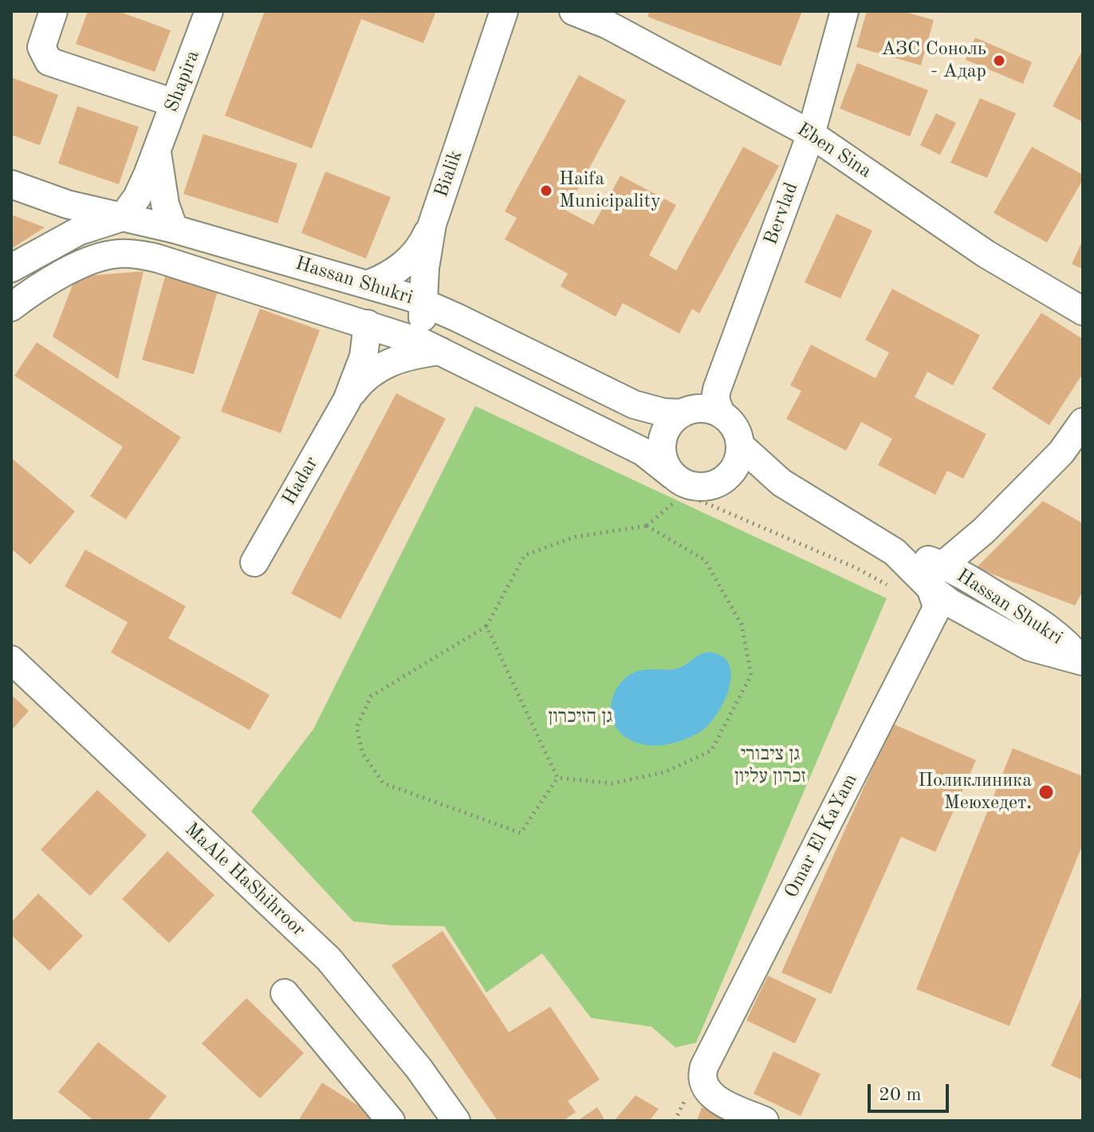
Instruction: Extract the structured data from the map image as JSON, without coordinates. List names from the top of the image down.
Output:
{
  "streets": {
    "street": [
      "Shapira",
      "Eben Sina",
      "Bialik",
      "Bervlad",
      "Hassan Shukri",
      "Hadar",
      "Omar El KaYam",
      "MaAle HaShihroor"
    ]
  },
  "crossings": [
    ["Shapira", "Hassan Shukri"],
    ["Eben Sina", "Bervlad"],
    ["Bialik", "Hassan Shukri"],
    ["Bialik", "Hadar"],
    ["Bervlad", "Hassan Shukri"],
    ["Hassan Shukri", "Hadar"],
    ["Hassan Shukri", "Omar El KaYam"]
  ],
  "parks": ["גן הזיכרון", "גן ציבורי זכרון עליון"],
  "places": ["АЗС Соноль - Адар", "Haifa Municipality", "Поликлиника Меюхедет."],
  "scale_bar": "20 m"
}
